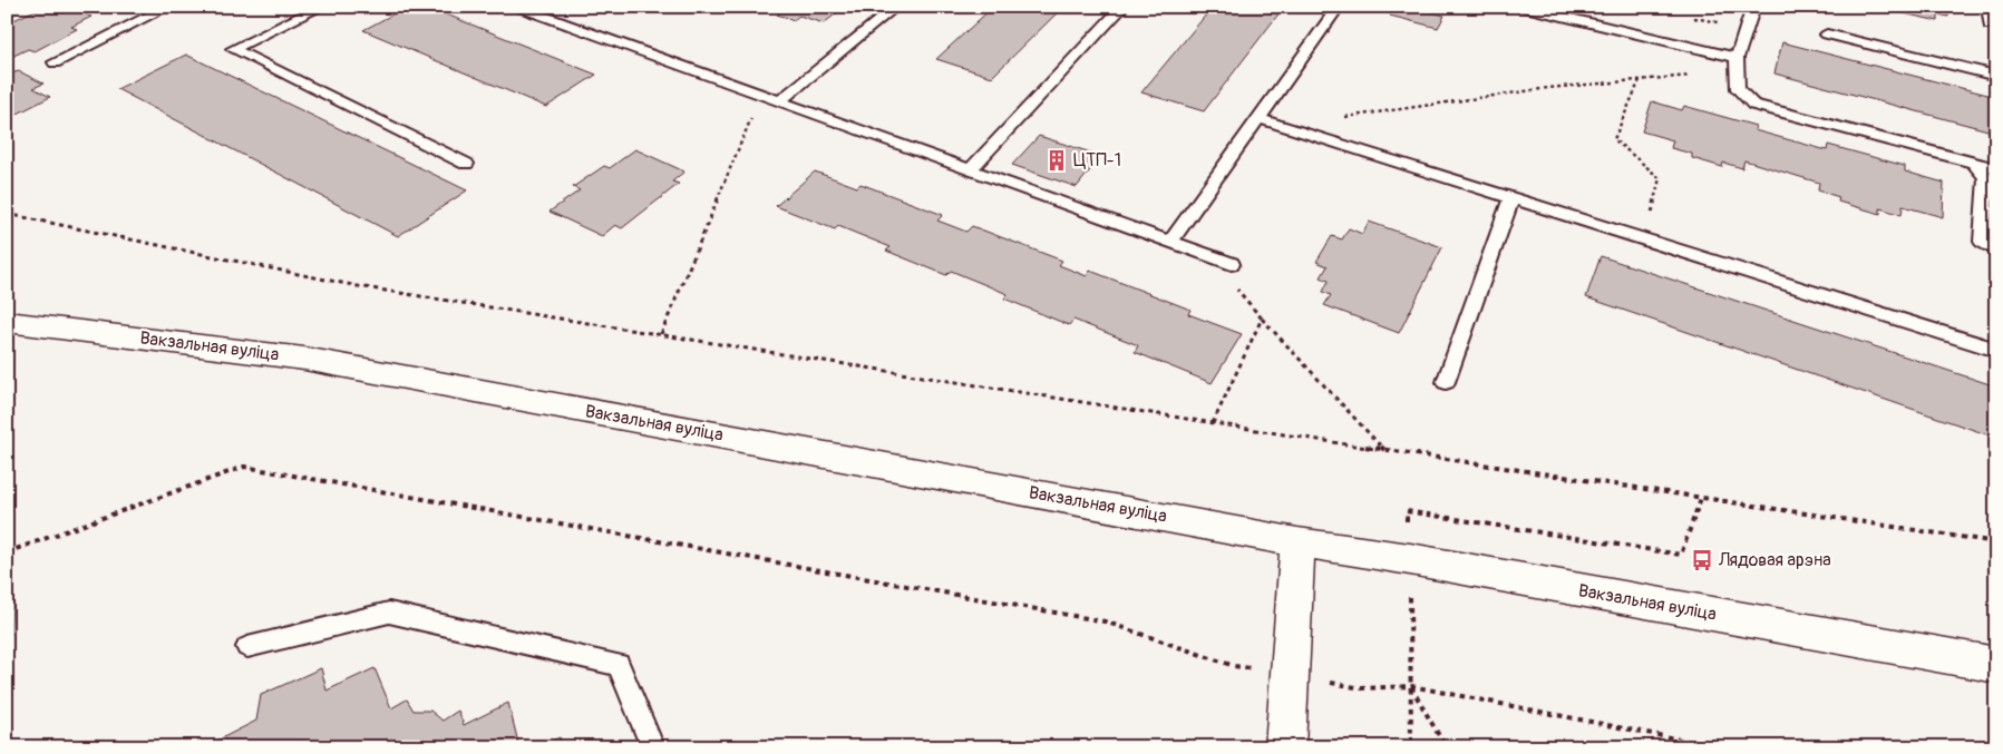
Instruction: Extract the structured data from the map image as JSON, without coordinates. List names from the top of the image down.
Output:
{
  "streets": {
    "main road": ["Вакзальная вуліца"]
  },
  "places": {
    "building": ["ЦТП-1"],
    "bus stop": ["Лядовая арэна"]
  }
}
